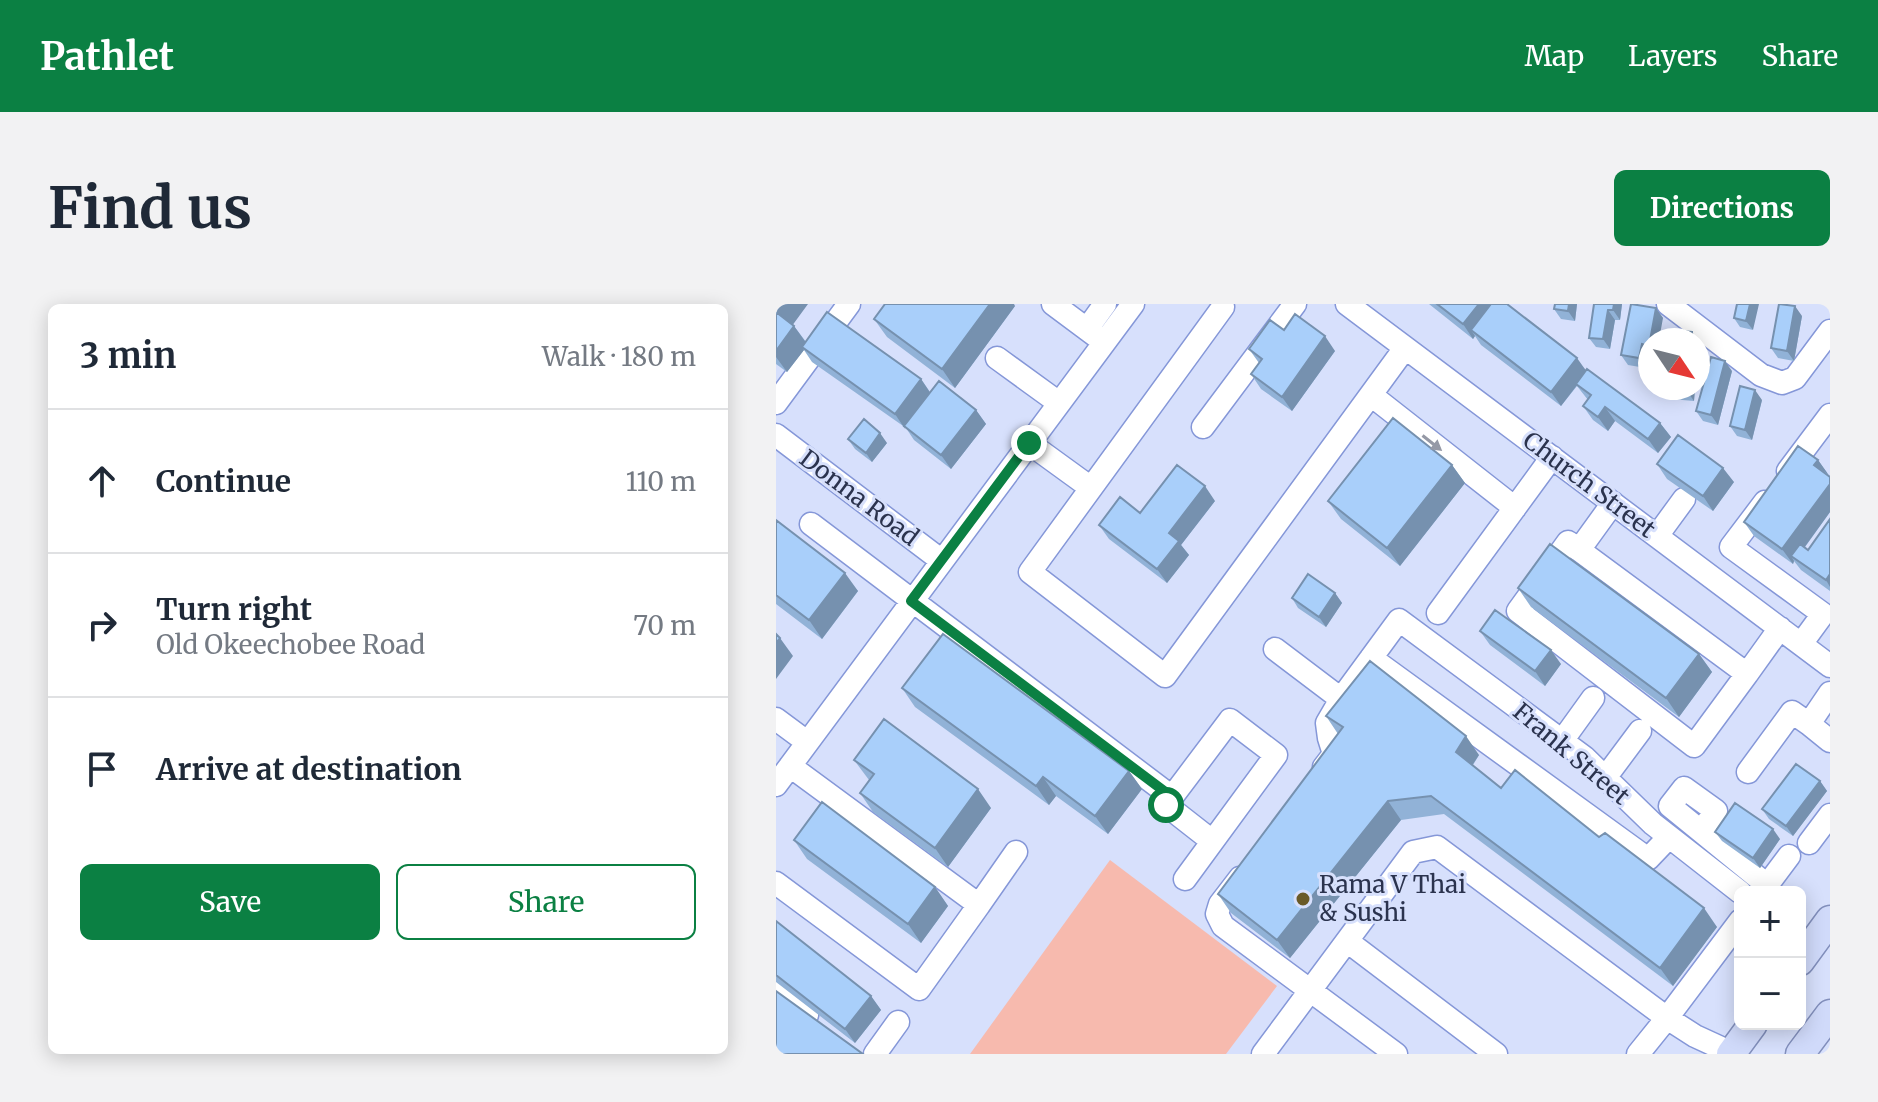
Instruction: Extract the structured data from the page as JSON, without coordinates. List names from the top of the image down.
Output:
{
  "streets": {
    "street": ["Church Street", "Donna Road", "Frank Street"]
  },
  "places": ["Rama V Thai & Sushi"],
  "north": "bottom right",
  "page": {
    "header": "Pathlet",
    "nav": ["Map", "Layers", "Share"],
    "buttons": [
      "Directions",
      ["Save", "Share"]
    ],
    "title": "Find us",
    "heading": ["3 min", "Walk · 180 m"],
    "list": [
      ["Continue", "110 m"],
      ["Turn right", "Old Okeechobee Road", "70 m"],
      "Arrive at destination"
    ],
    "map_buttons": ["+", "−"]
  }
}
